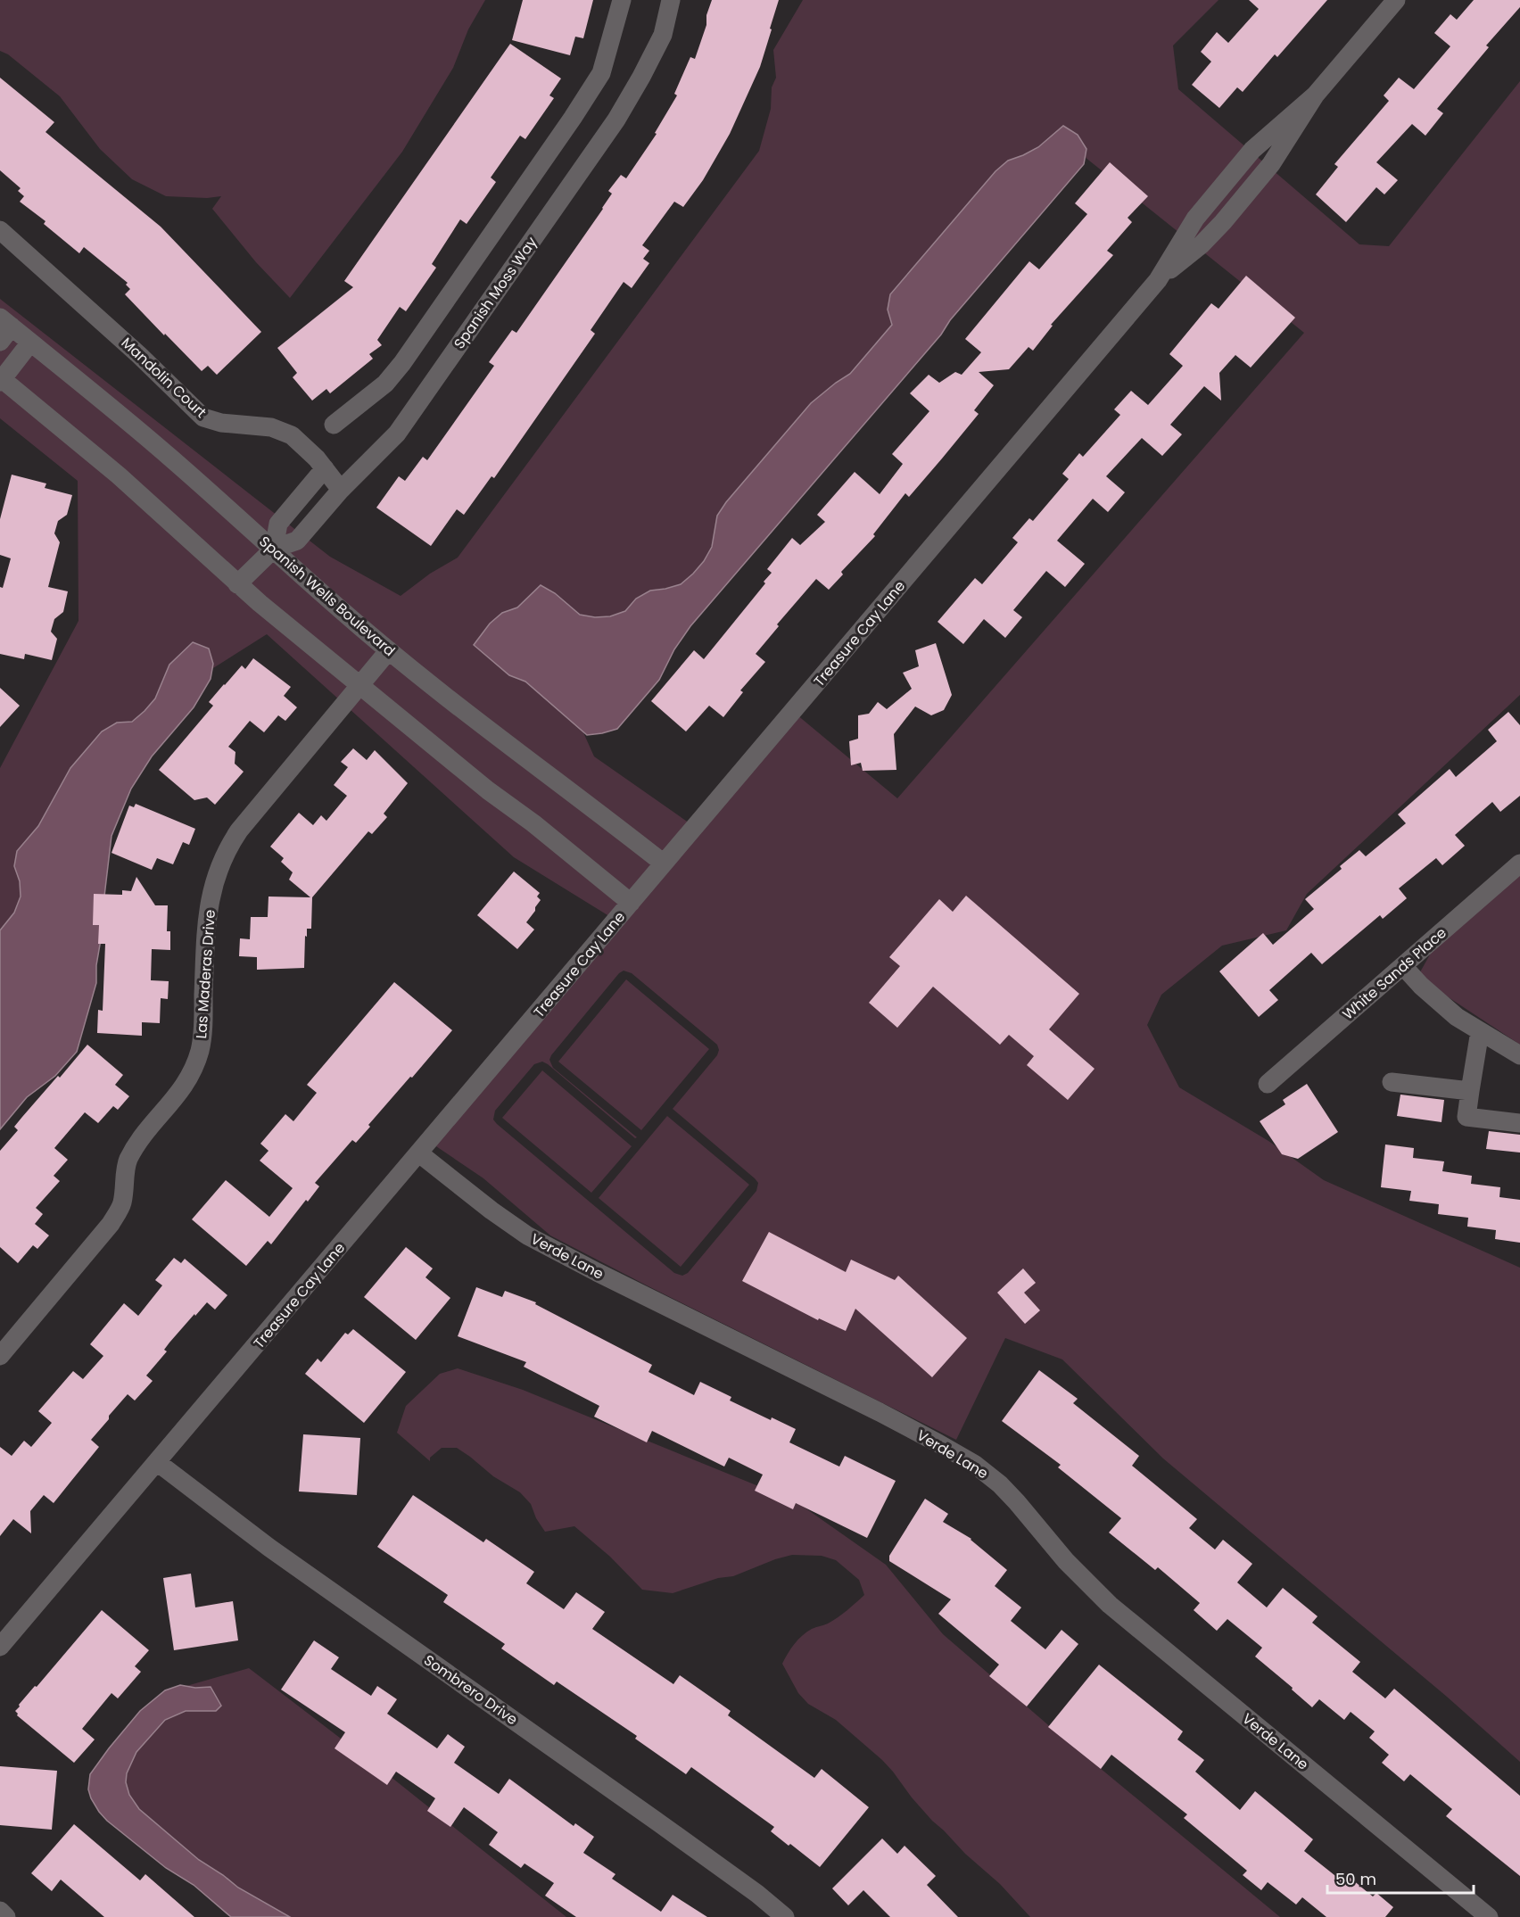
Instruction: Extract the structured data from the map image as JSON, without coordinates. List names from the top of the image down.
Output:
{
  "streets": {
    "street": [
      "Spanish Moss Way",
      "Mandolin Court",
      "Spanish Wells Boulevard",
      "Treasure Cay Lane",
      "White Sands Place",
      "Las Maderas Drive",
      "Verde Lane",
      "Sombrero Drive"
    ]
  },
  "crossings": [
    ["Spanish Moss Way", "Mandolin Court"],
    ["Spanish Moss Way", "Spanish Wells Boulevard"],
    ["Spanish Wells Boulevard", "Treasure Cay Lane"],
    ["Spanish Wells Boulevard", "Las Maderas Drive"],
    ["Treasure Cay Lane", "Verde Lane"],
    ["Treasure Cay Lane", "Sombrero Drive"]
  ],
  "scale_bar": "50 m"
}
